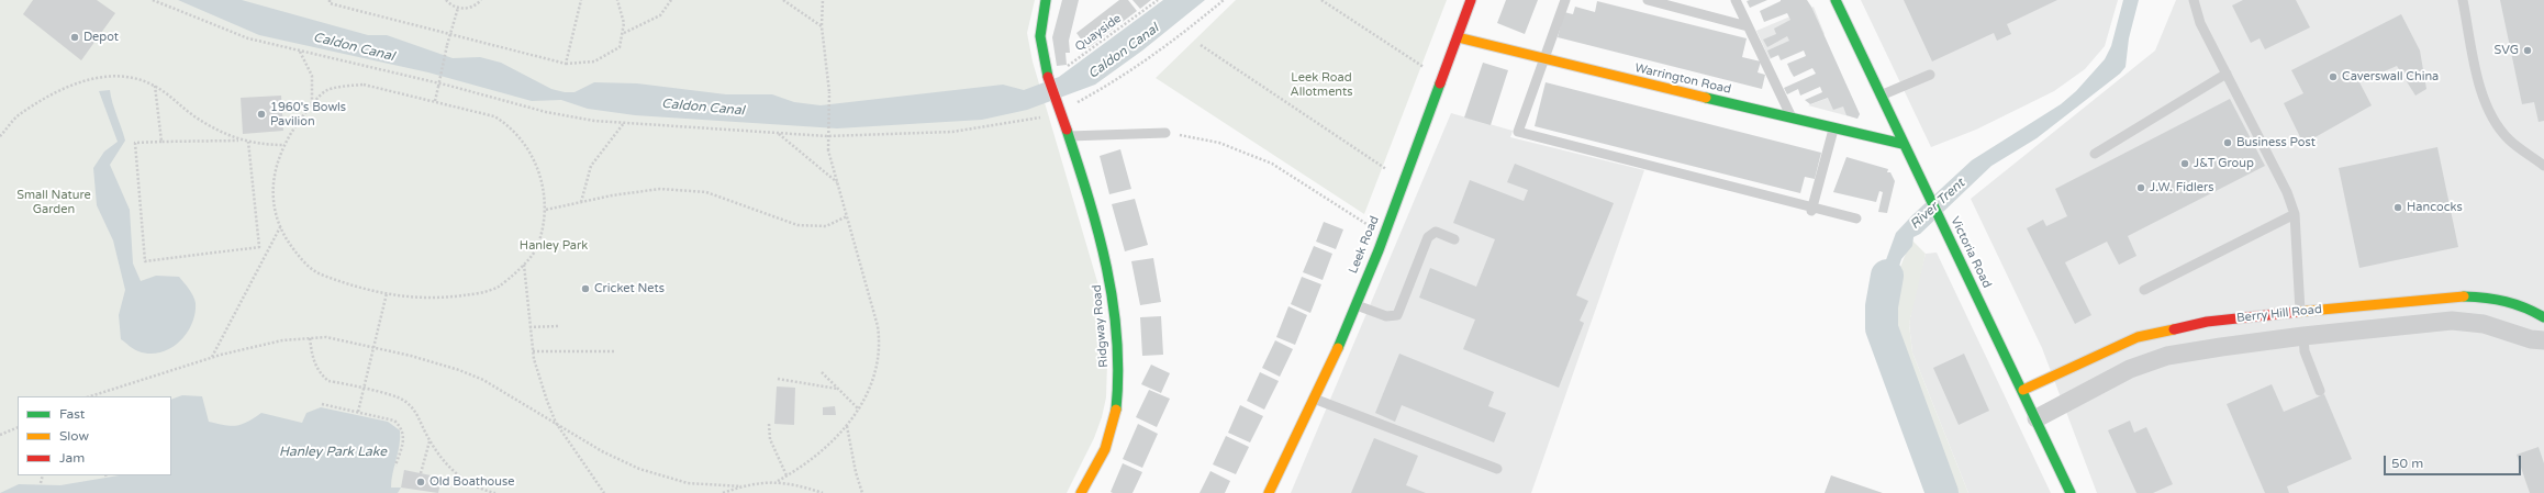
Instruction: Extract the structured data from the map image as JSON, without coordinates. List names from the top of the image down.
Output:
{
  "streets": {
    "main road": [
      "Warrington Road",
      "Leek Road",
      "Victoria Road",
      "Berry Hill Road",
      "Ridgway Road"
    ],
    "path": ["Quayside"]
  },
  "crossings": [
    ["Quayside", "Ridgway Road"],
    ["Warrington Road", "Leek Road"],
    ["Warrington Road", "Victoria Road"],
    ["Victoria Road", "Berry Hill Road"]
  ],
  "water": ["Caldon Canal", "River Trent", "Hanley Park Lake"],
  "parks": ["Leek Road Allotments", "Small Nature Garden", "Hanley Park"],
  "places": [
    "Depot",
    "SVG",
    "Caverswall China",
    "1960's Bowls Pavilion",
    "Business Post",
    "J&T Group",
    "J.W. Fidlers",
    "Hancocks",
    "Cricket Nets",
    "Old Boathouse"
  ],
  "legend": ["Fast", "Slow", "Jam"],
  "scale_bar": "50 m"
}
